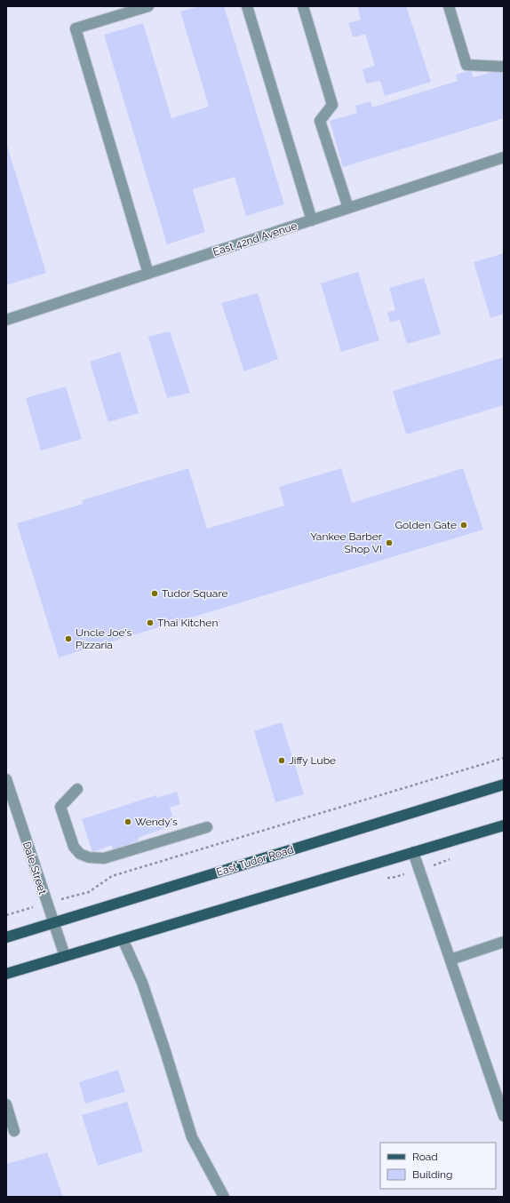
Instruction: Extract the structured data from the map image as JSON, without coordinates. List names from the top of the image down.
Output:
{
  "streets": {
    "main road": ["East Tudor Road"],
    "street": ["East 42nd Avenue", "Dale Street"]
  },
  "crossings": [
    ["East Tudor Road", "Dale Street"]
  ],
  "places": [
    "Golden Gate",
    "Yankee Barber Shop VI",
    "Tudor Square",
    "Thai Kitchen",
    "Uncle Joe's Pizzaria",
    "Jiffy Lube",
    "Wendy's"
  ],
  "legend": ["Road", "Building"]
}
